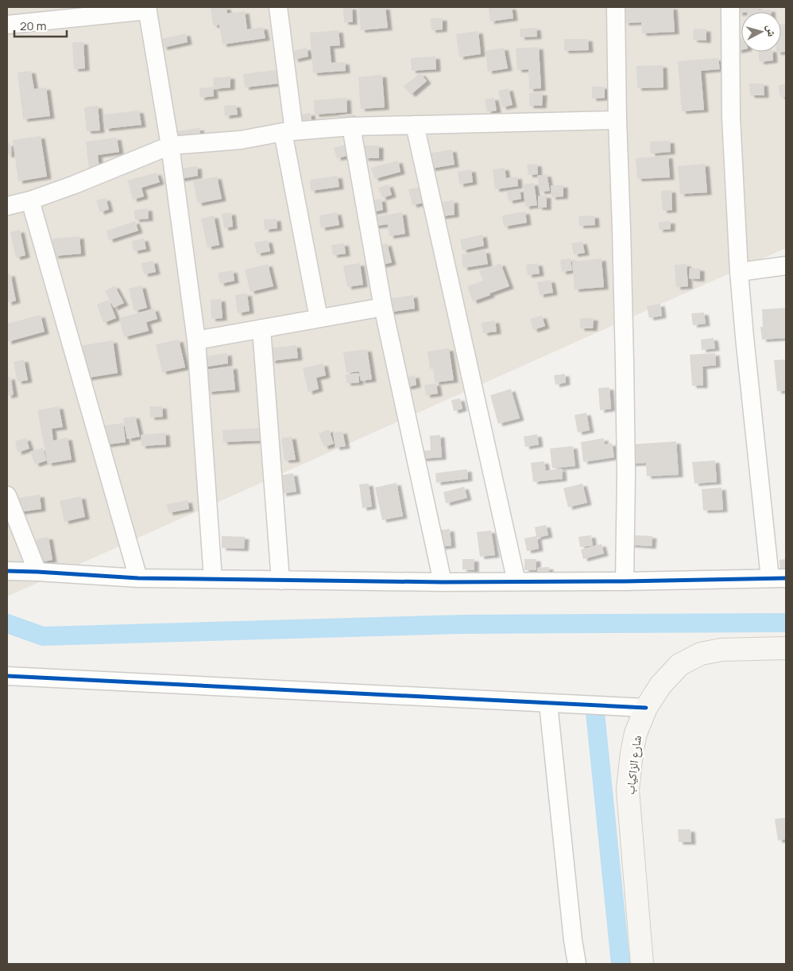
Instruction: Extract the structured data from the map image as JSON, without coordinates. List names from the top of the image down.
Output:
{
  "streets": {
    "street": ["شارع الزاكياب"]
  },
  "scale_bar": "20 m",
  "north": "right"
}
